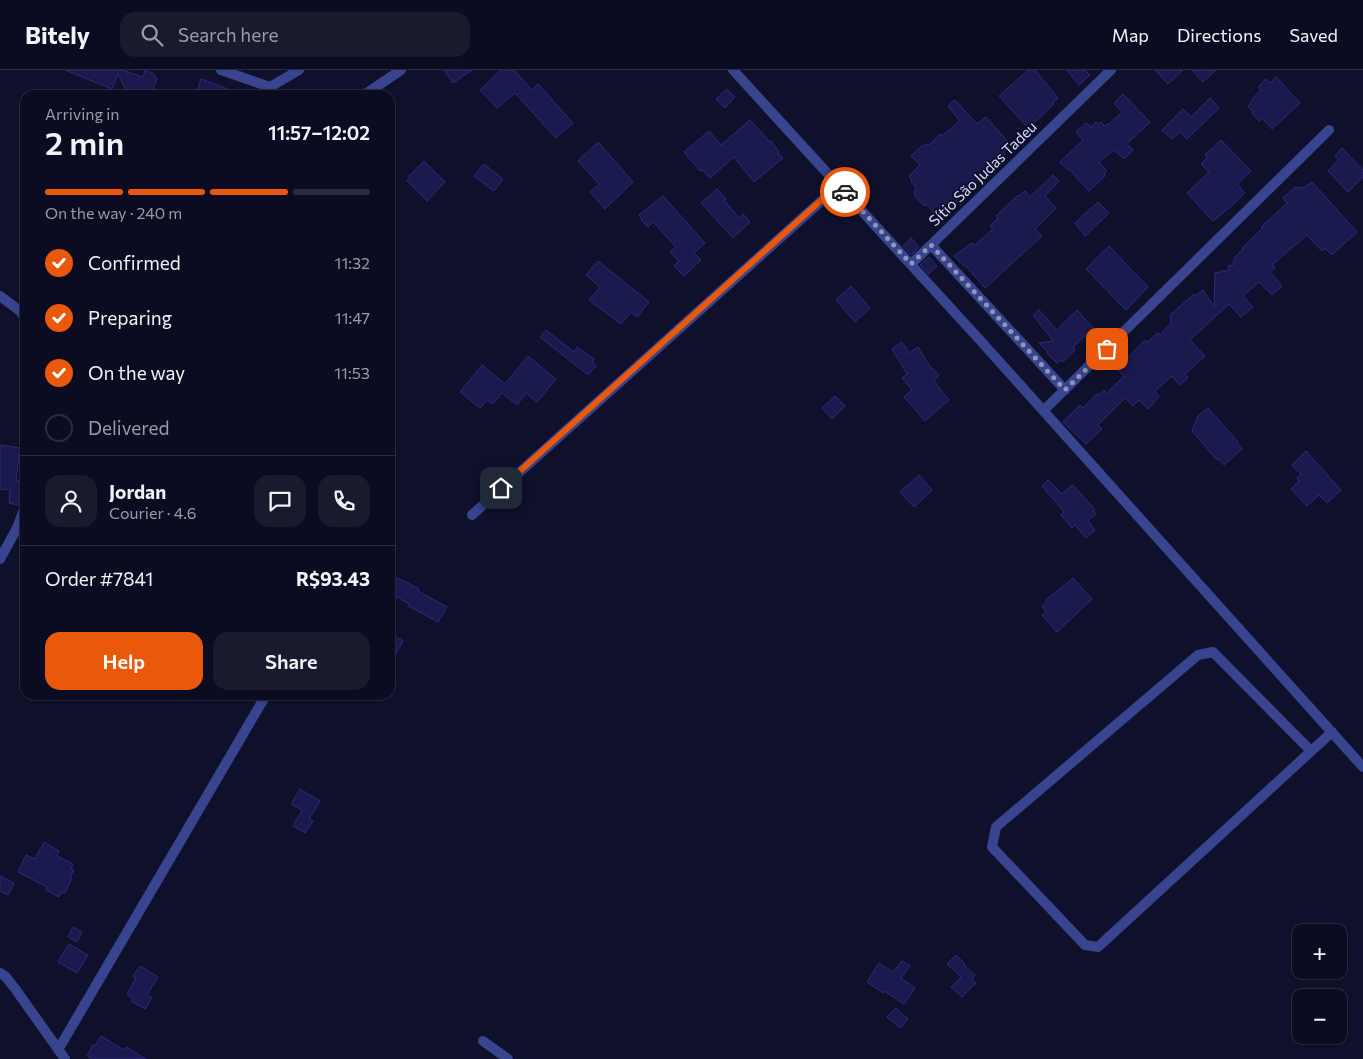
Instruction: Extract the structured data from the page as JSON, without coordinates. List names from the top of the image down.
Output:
{
  "streets": {
    "street": ["Sítio São Judas Tadeu"]
  },
  "page": {
    "header": "Bitely",
    "search": "Search here",
    "nav": ["Map", "Directions", "Saved"],
    "heading": ["2 min", "Arriving in", "11:57–12:02"],
    "panel": [
      "Jordan",
      "Courier · 4.6",
      "Order #7841",
      "R$93.43"
    ],
    "bar": "On the way · 240 m",
    "list": [
      ["Confirmed", "11:32"],
      ["Preparing", "11:47"],
      ["On the way", "11:53"],
      "Delivered"
    ],
    "buttons": ["Help", "Share"],
    "map_buttons": ["+", "−"]
  }
}
